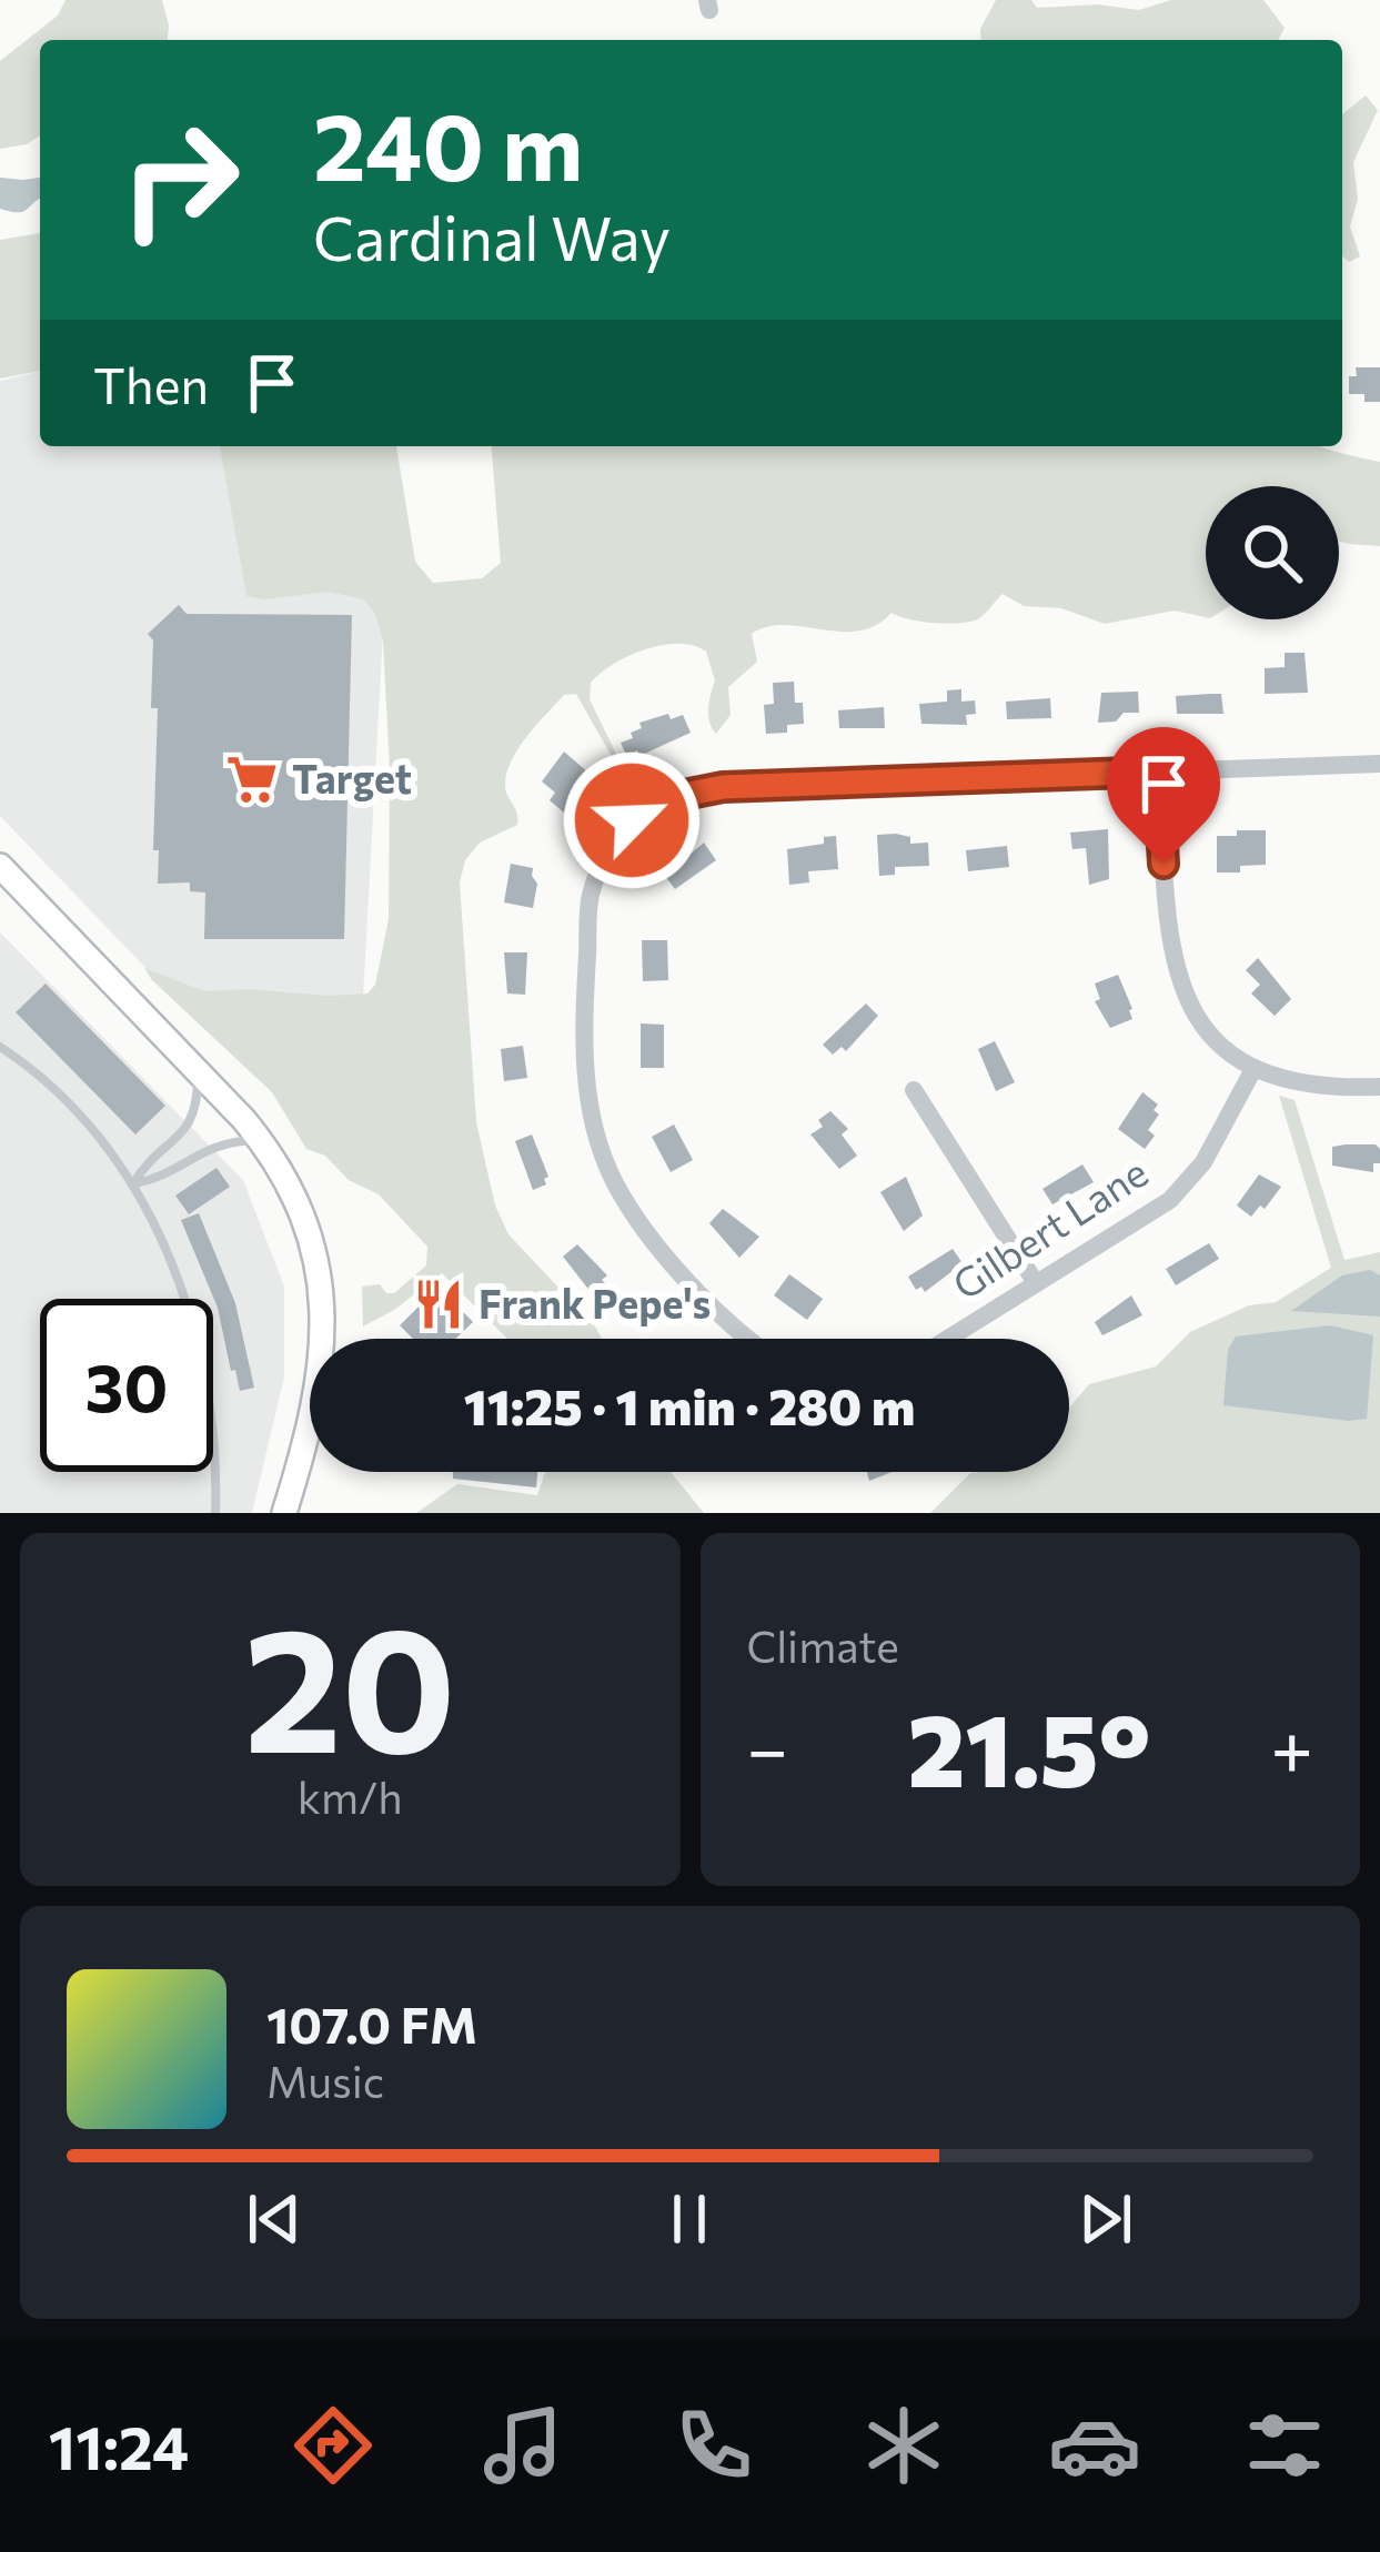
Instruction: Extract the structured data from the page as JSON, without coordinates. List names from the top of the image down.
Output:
{
  "streets": {
    "street": ["Gilbert Lane"]
  },
  "places": {
    "supermarket": ["Target"],
    "restaurant": ["Frank Pepe's"]
  },
  "page": {
    "turn": ["240 m", "Cardinal Way"],
    "then": "Then",
    "limit": "30",
    "trip": "11:25 · 1 min · 280 m",
    "tile": [
      ["20", "km/h"],
      "Climate"
    ],
    "heat": ["−", "21.5°", "+"],
    "song": ["107.0 FM", "Music"],
    "tabs": "11:24"
  }
}
